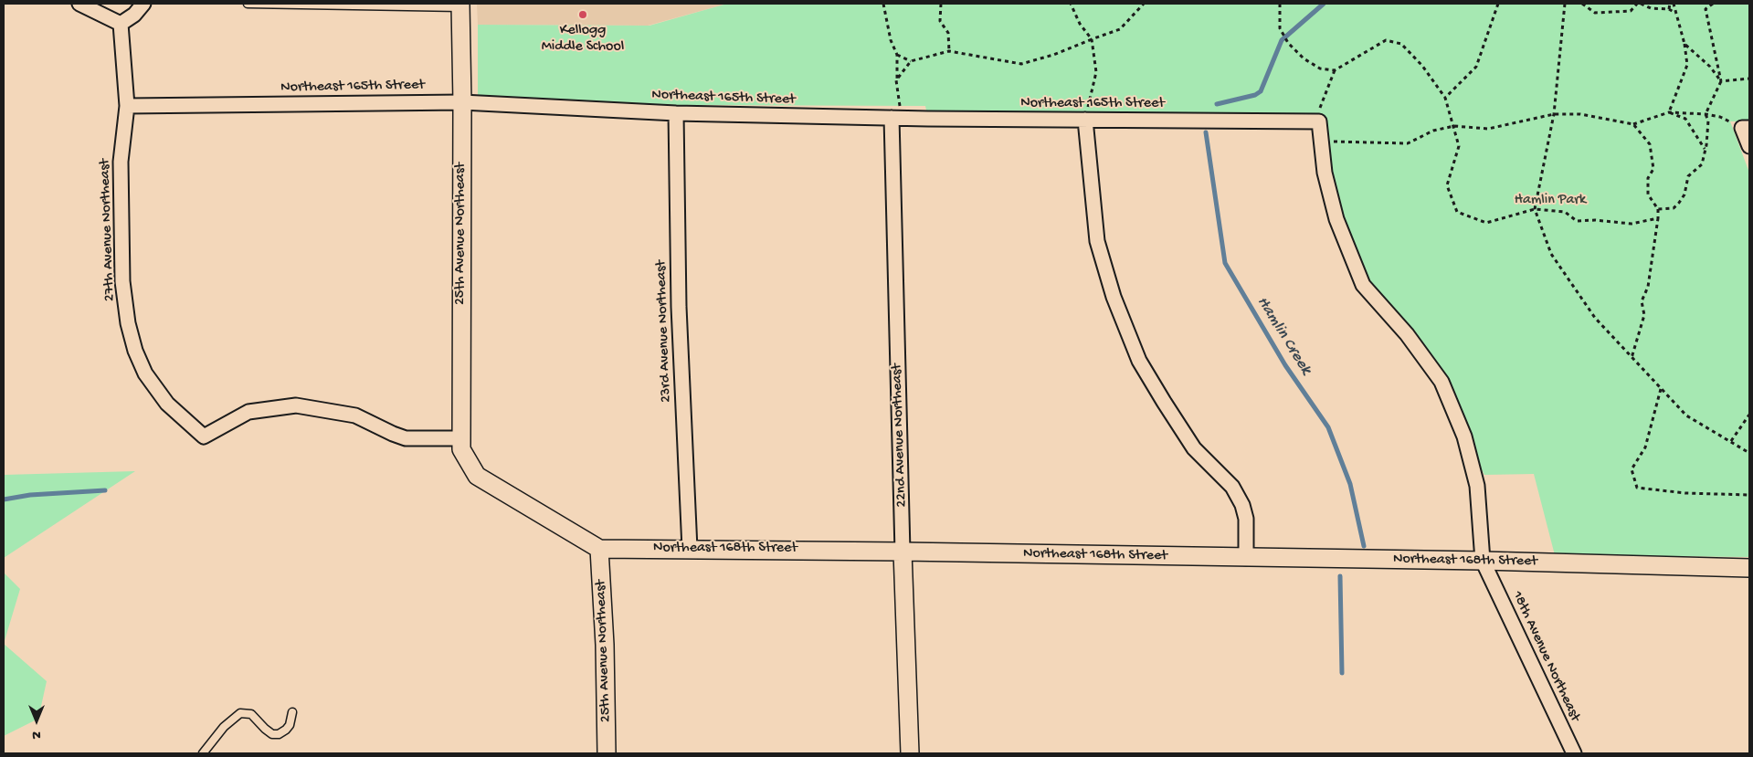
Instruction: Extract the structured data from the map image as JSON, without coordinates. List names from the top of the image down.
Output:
{
  "streets": {
    "street": [
      "Northeast 165th Street",
      "27th Avenue Northeast",
      "25th Avenue Northeast",
      "23rd Avenue Northeast",
      "22nd Avenue Northeast",
      "Northeast 168th Street",
      "18th Avenue Northeast"
    ]
  },
  "crossings": [
    ["Northeast 165th Street", "27th Avenue Northeast"],
    ["Northeast 165th Street", "25th Avenue Northeast"],
    ["Northeast 165th Street", "23rd Avenue Northeast"],
    ["Northeast 165th Street", "22nd Avenue Northeast"],
    ["Northeast 165th Street", "18th Avenue Northeast"],
    ["27th Avenue Northeast", "25th Avenue Northeast"],
    ["25th Avenue Northeast", "Northeast 168th Street"],
    ["23rd Avenue Northeast", "Northeast 168th Street"],
    ["22nd Avenue Northeast", "Northeast 168th Street"],
    ["Northeast 168th Street", "18th Avenue Northeast"]
  ],
  "water": ["Hamlin Creek"],
  "parks": ["Hamlin Park"],
  "places": ["Kellogg Middle School"],
  "north": "bottom"
}
